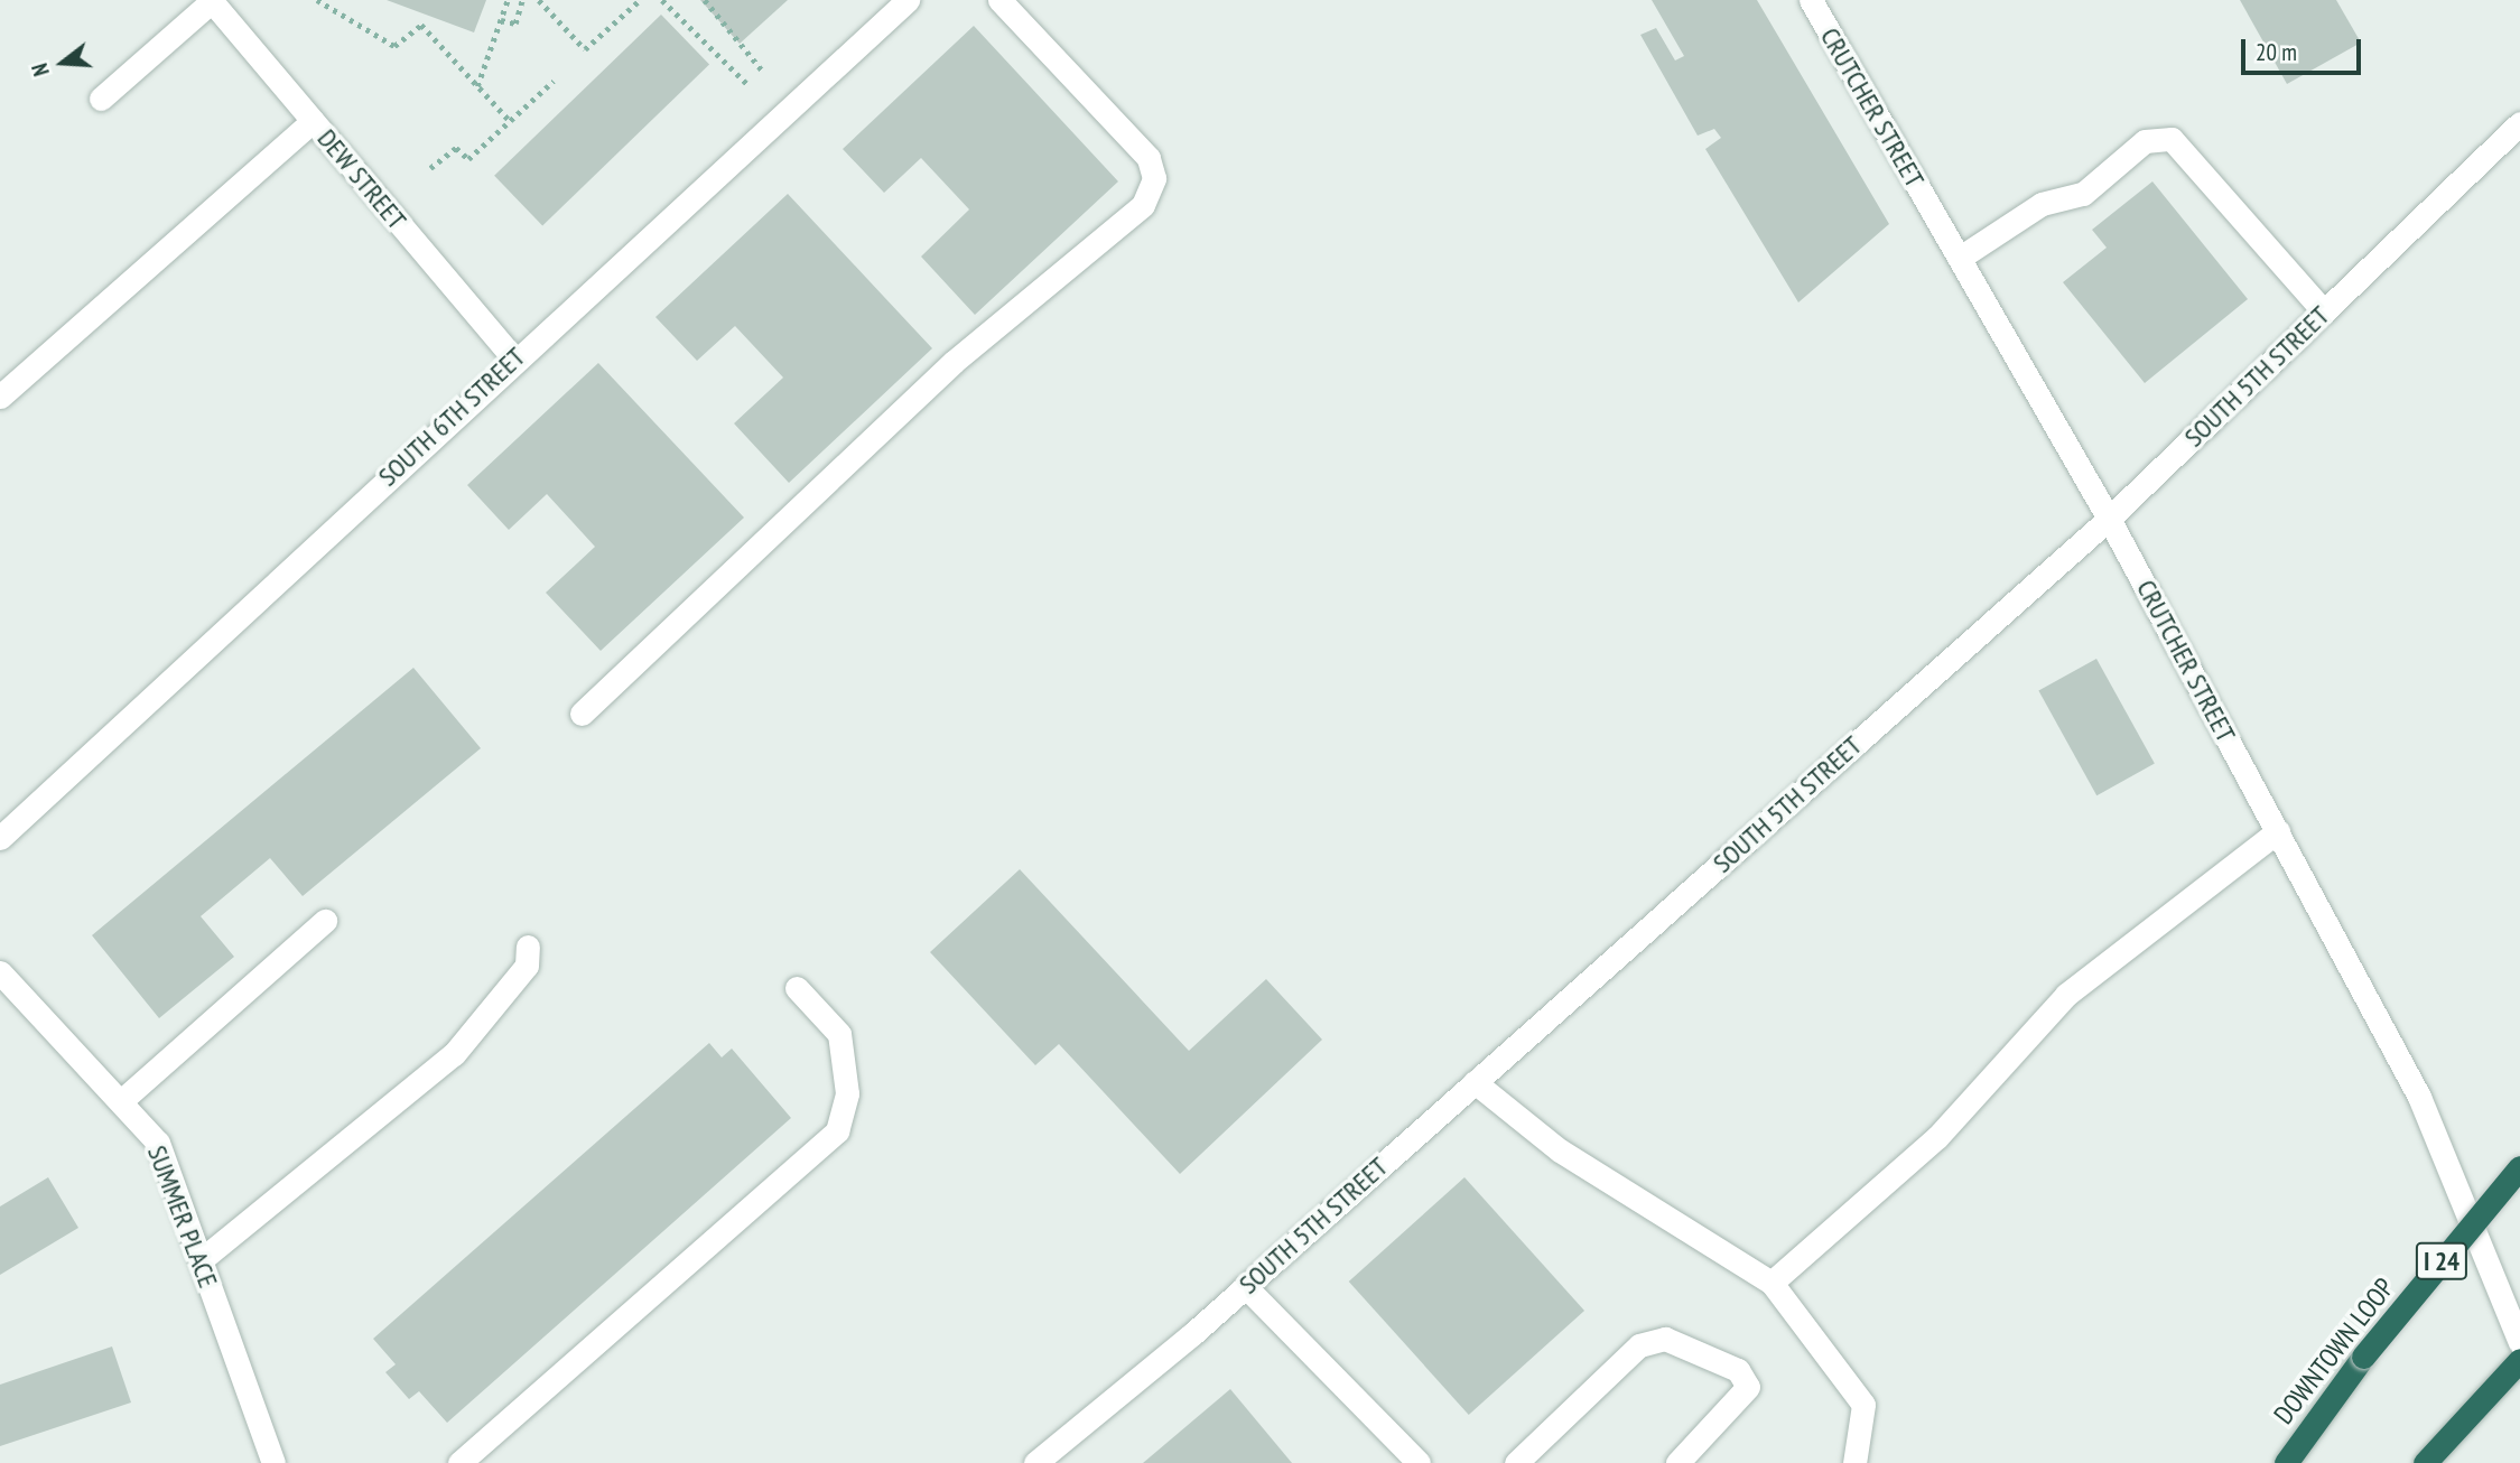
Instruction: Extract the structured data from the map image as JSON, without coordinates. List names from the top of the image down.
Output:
{
  "streets": {
    "highway": ["I 24", "DOWNTOWN LOOP"],
    "street": [
      "CRUTCHER STREET",
      "DEW STREET",
      "SOUTH 5TH STREET",
      "SOUTH 6TH STREET",
      "SUMMER PLACE"
    ]
  },
  "crossings": [
    ["CRUTCHER STREET", "SOUTH 5TH STREET"],
    ["DEW STREET", "SOUTH 6TH STREET"]
  ],
  "scale_bar": "20 m",
  "north": "left"
}
